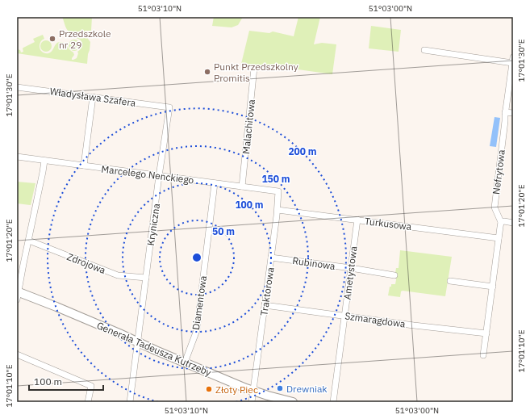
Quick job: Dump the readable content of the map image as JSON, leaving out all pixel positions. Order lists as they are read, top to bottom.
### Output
{
  "streets": {
    "street": [
      "Władysława Szafera",
      "Malachitowa",
      "Nefrytowa",
      "Marcelego Nenckiego",
      "Turkusowa",
      "Kryniczna",
      "Zdrojowa",
      "Rubinowa",
      "Ametystowa",
      "Traktorowa",
      "Diamentowa",
      "Szmaragdowa",
      "Generała Tadeusza Kutrzeby"
    ]
  },
  "crossings": [
    ["Władysława Szafera", "Kryniczna"],
    ["Malachitowa", "Marcelego Nenckiego"],
    ["Marcelego Nenckiego", "Kryniczna"],
    ["Marcelego Nenckiego", "Traktorowa"],
    ["Marcelego Nenckiego", "Diamentowa"],
    ["Turkusowa", "Ametystowa"],
    ["Turkusowa", "Traktorowa"],
    ["Kryniczna", "Zdrojowa"],
    ["Kryniczna", "Generała Tadeusza Kutrzeby"],
    ["Rubinowa", "Ametystowa"],
    ["Rubinowa", "Traktorowa"],
    ["Ametystowa", "Szmaragdowa"],
    ["Traktorowa", "Szmaragdowa"],
    ["Traktorowa", "Generała Tadeusza Kutrzeby"],
    ["Diamentowa", "Generała Tadeusza Kutrzeby"]
  ],
  "places": [
    "Przedszkole nr 29",
    "Punkt Przedszkolny Promitis",
    "Drewniak",
    "Złoty Piec"
  ],
  "scale_bar": "100 m",
  "coordinates": [
    "51°03'10\"N",
    "51°03'00\"N",
    "17°01'30\"E",
    "17°01'20\"E",
    "17°01'10\"E"
  ],
  "rings": [
    "200 m",
    "150 m",
    "100 m",
    "50 m"
  ]
}
